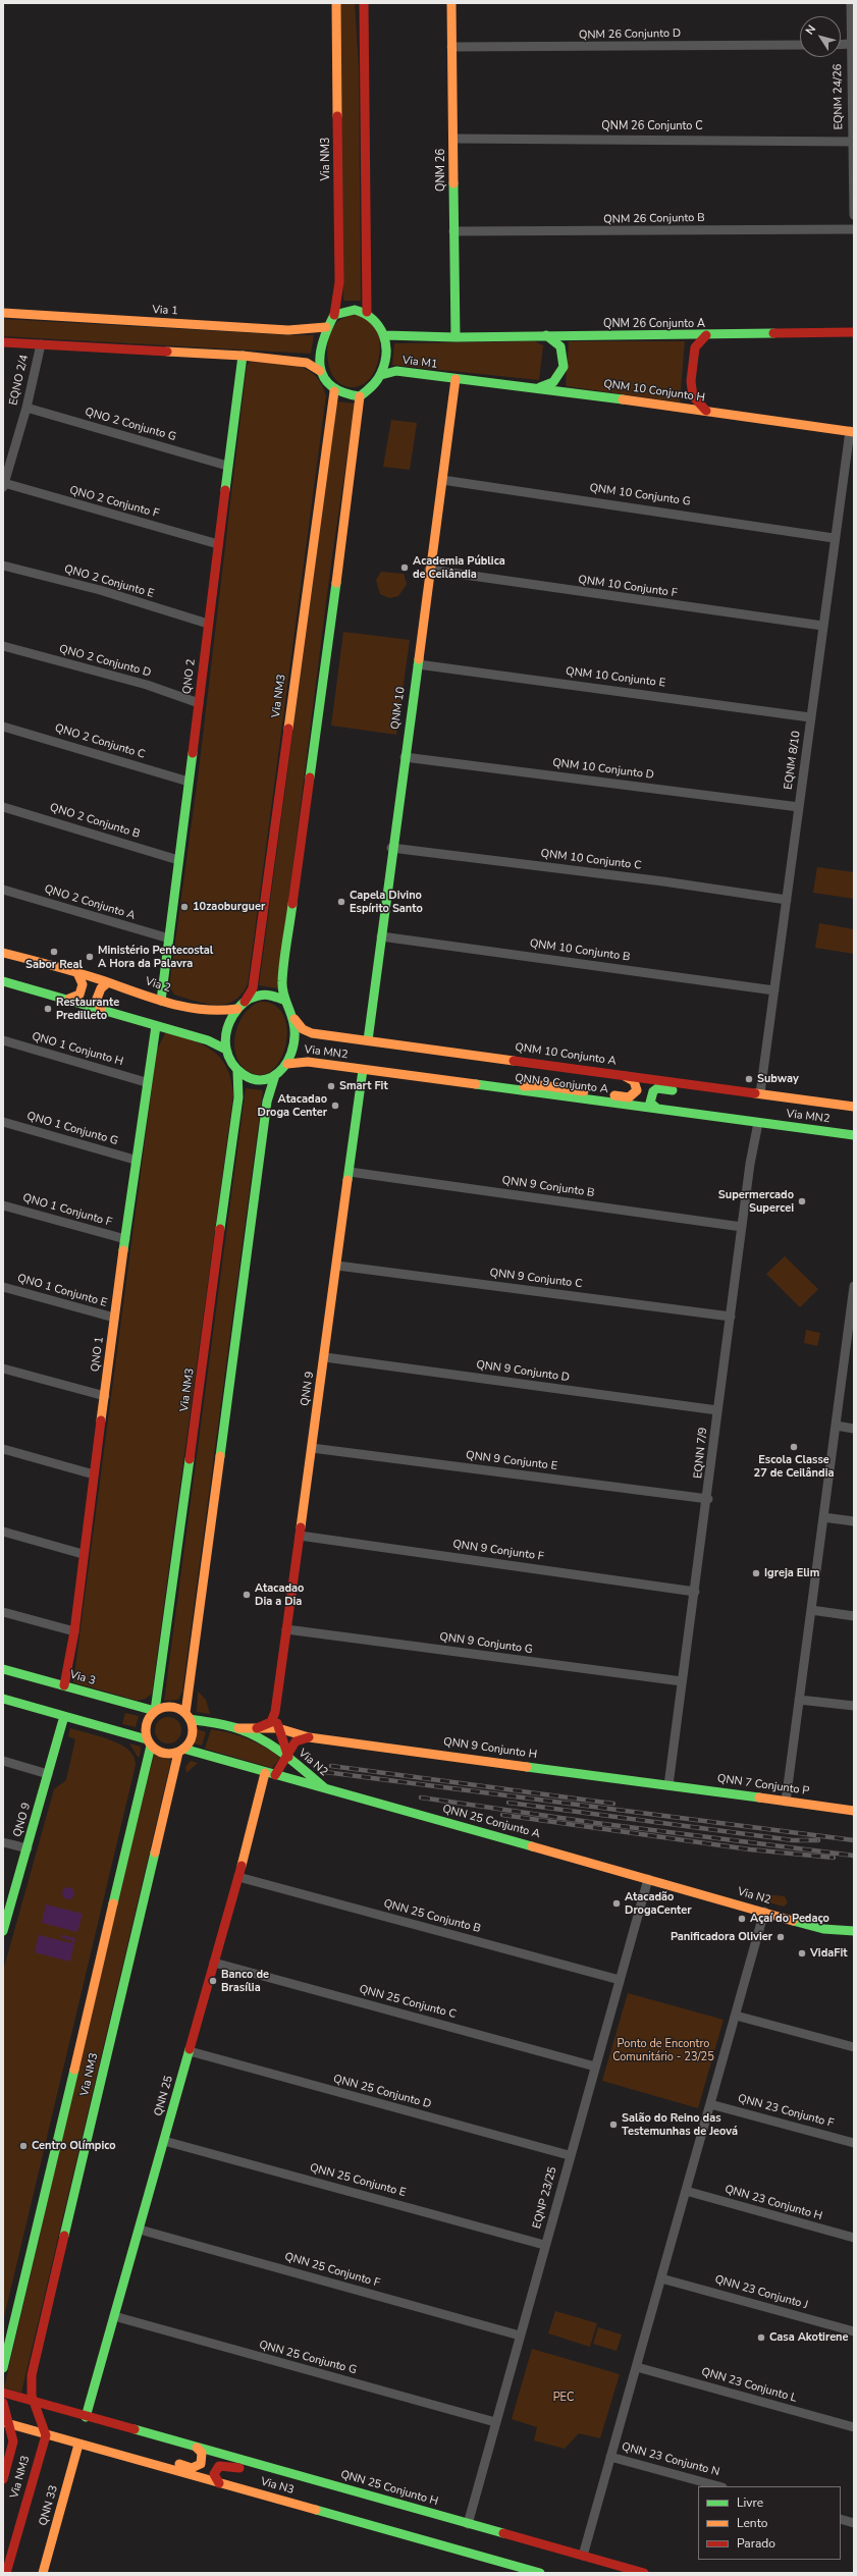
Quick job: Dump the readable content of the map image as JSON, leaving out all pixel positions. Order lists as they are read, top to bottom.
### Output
{
  "streets": {
    "main road": [
      "Via NM3",
      "QNM 26",
      "Via 1",
      "QNM 26 Conjunto A",
      "Via M1",
      "QNM 10 Conjunto H",
      "QNO 2",
      "QNM 10",
      "Via 2",
      "Via MN2",
      "QNM 10 Conjunto A",
      "QNN 9 Conjunto A",
      "QNO 1",
      "QNN 9",
      "Via 3",
      "QNN 9 Conjunto H",
      "Via N2",
      "QNN 7 Conjunto P",
      "QNO 9",
      "QNN 25 Conjunto A",
      "QNN 25",
      "Via N3",
      "QNN 25 Conjunto H",
      "QNN 33"
    ],
    "street": [
      "QNM 26 Conjunto D",
      "EQNM 24/26",
      "QNM 26 Conjunto C",
      "QNM 26 Conjunto B",
      "EQNO 2/4",
      "QNO 2 Conjunto G",
      "QNM 10 Conjunto G",
      "QNO 2 Conjunto F",
      "QNO 2 Conjunto E",
      "QNM 10 Conjunto F",
      "QNO 2 Conjunto D",
      "QNM 10 Conjunto E",
      "QNO 2 Conjunto C",
      "EQNM 8/10",
      "QNM 10 Conjunto D",
      "QNO 2 Conjunto B",
      "QNM 10 Conjunto C",
      "QNO 2 Conjunto A",
      "QNM 10 Conjunto B",
      "QNO 1 Conjunto H",
      "QNO 1 Conjunto G",
      "QNN 9 Conjunto B",
      "QNO 1 Conjunto F",
      "QNN 9 Conjunto C",
      "QNO 1 Conjunto E",
      "QNN 9 Conjunto D",
      "EQNN 7/9",
      "QNN 9 Conjunto E",
      "QNN 9 Conjunto F",
      "QNN 9 Conjunto G",
      "QNN 25 Conjunto B",
      "QNN 25 Conjunto C",
      "QNN 25 Conjunto D",
      "QNN 23 Conjunto F",
      "QNN 25 Conjunto E",
      "EQNP 23/25",
      "QNN 23 Conjunto H",
      "QNN 25 Conjunto F",
      "QNN 23 Conjunto J",
      "QNN 25 Conjunto G",
      "QNN 23 Conjunto L",
      "QNN 23 Conjunto N"
    ]
  },
  "crossings": [
    ["QNM 26 Conjunto D", "QNM 26"],
    ["EQNM 24/26", "QNM 26 Conjunto C"],
    ["QNM 26 Conjunto C", "QNM 26"],
    ["Via NM3", "Via 1"],
    ["Via NM3", "Via M1"],
    ["Via NM3", "Via 2"],
    ["Via NM3", "Via MN2"],
    ["Via NM3", "Via 3"],
    ["Via NM3", "Via N2"],
    ["Via NM3", "Via N3"],
    ["QNM 26", "QNM 26 Conjunto B"],
    ["QNM 26", "QNM 26 Conjunto A"],
    ["Via 1", "Via M1"],
    ["Via M1", "QNM 10 Conjunto H"],
    ["Via M1", "QNM 10"],
    ["EQNO 2/4", "QNO 2 Conjunto G"],
    ["EQNO 2/4", "QNO 2 Conjunto F"],
    ["QNM 10 Conjunto H", "QNM 10"],
    ["QNM 10 Conjunto H", "EQNM 8/10"],
    ["QNO 2 Conjunto G", "QNO 2"],
    ["QNM 10 Conjunto G", "QNM 10"],
    ["QNM 10 Conjunto G", "EQNM 8/10"],
    ["QNO 2 Conjunto F", "QNO 2"],
    ["QNO 2 Conjunto E", "QNO 2"],
    ["QNM 10 Conjunto F", "QNM 10"],
    ["QNM 10 Conjunto F", "EQNM 8/10"],
    ["QNO 2 Conjunto D", "QNO 2"],
    ["QNO 2", "QNO 2 Conjunto C"],
    ["QNO 2", "QNO 2 Conjunto B"],
    ["QNO 2", "QNO 2 Conjunto A"],
    ["QNO 2", "Via 2"],
    ["QNM 10 Conjunto E", "QNM 10"],
    ["QNM 10 Conjunto E", "EQNM 8/10"],
    ["QNM 10", "QNM 10 Conjunto D"],
    ["QNM 10", "QNM 10 Conjunto C"],
    ["QNM 10", "QNM 10 Conjunto B"],
    ["QNM 10", "Via MN2"],
    ["QNM 10", "QNM 10 Conjunto A"],
    ["EQNM 8/10", "QNM 10 Conjunto D"],
    ["EQNM 8/10", "QNM 10 Conjunto C"],
    ["EQNM 8/10", "QNM 10 Conjunto B"],
    ["EQNM 8/10", "Via MN2"],
    ["EQNM 8/10", "QNM 10 Conjunto A"],
    ["Via 2", "Via MN2"],
    ["QNO 1 Conjunto H", "QNO 1"],
    ["Via MN2", "QNM 10 Conjunto A"],
    ["Via MN2", "QNN 9 Conjunto A"],
    ["Via MN2", "QNN 9"],
    ["Via MN2", "EQNN 7/9"],
    ["QNN 9 Conjunto A", "QNN 9"],
    ["QNN 9 Conjunto A", "EQNN 7/9"],
    ["QNO 1 Conjunto G", "QNO 1"],
    ["QNN 9 Conjunto B", "QNN 9"],
    ["QNN 9 Conjunto B", "EQNN 7/9"],
    ["QNO 1 Conjunto F", "QNO 1"],
    ["QNN 9 Conjunto C", "QNN 9"],
    ["QNN 9 Conjunto C", "EQNN 7/9"],
    ["QNO 1 Conjunto E", "QNO 1"],
    ["QNO 1", "Via 3"],
    ["QNN 9 Conjunto D", "QNN 9"],
    ["QNN 9 Conjunto D", "EQNN 7/9"],
    ["QNN 9", "QNN 9 Conjunto E"],
    ["QNN 9", "QNN 9 Conjunto F"],
    ["QNN 9", "QNN 9 Conjunto G"],
    ["QNN 9", "QNN 9 Conjunto H"],
    ["QNN 9", "Via N2"],
    ["EQNN 7/9", "QNN 9 Conjunto E"],
    ["EQNN 7/9", "QNN 9 Conjunto F"],
    ["EQNN 7/9", "QNN 9 Conjunto G"],
    ["EQNN 7/9", "QNN 9 Conjunto H"],
    ["EQNN 7/9", "QNN 7 Conjunto P"],
    ["Via 3", "Via N2"],
    ["QNN 9 Conjunto H", "Via N2"],
    ["QNN 9 Conjunto H", "QNN 7 Conjunto P"],
    ["Via N2", "QNN 25 Conjunto A"],
    ["Via N2", "QNN 25"],
    ["Via N2", "EQNP 23/25"],
    ["QNN 25 Conjunto A", "EQNP 23/25"],
    ["QNN 25 Conjunto B", "QNN 25"],
    ["QNN 25 Conjunto B", "EQNP 23/25"],
    ["QNN 25 Conjunto C", "QNN 25"],
    ["QNN 25 Conjunto C", "EQNP 23/25"],
    ["QNN 25 Conjunto D", "QNN 25"],
    ["QNN 25 Conjunto D", "EQNP 23/25"],
    ["QNN 25", "QNN 25 Conjunto E"],
    ["QNN 25", "QNN 25 Conjunto F"],
    ["QNN 25", "QNN 25 Conjunto G"],
    ["QNN 25", "Via N3"],
    ["QNN 25 Conjunto E", "EQNP 23/25"],
    ["EQNP 23/25", "QNN 25 Conjunto F"],
    ["EQNP 23/25", "QNN 25 Conjunto G"],
    ["EQNP 23/25", "QNN 25 Conjunto H"],
    ["Via N3", "QNN 25 Conjunto H"],
    ["Via N3", "QNN 33"]
  ],
  "parks": ["Ponto de Encontro Comunitário - 23/25", "PEC"],
  "places": [
    "Academia Pública de Ceilândia",
    "Capela Divino Espírito Santo",
    "10zaoburguer",
    "Sabor Real",
    "Ministério Pentecostal A Hora da Palavra",
    "Restaurante Predilleto",
    "Subway",
    "Smart Fit",
    "Atacadao Droga Center",
    "Supermercado Supercei",
    "Escola Classe 27 de Ceilândia",
    "Igreja Elim",
    "Atacadao Dia a Dia",
    "Atacadão DrogaCenter",
    "Açaí do Pedaço",
    "Panificadora Olivier",
    "VidaFit",
    "Banco de Brasília",
    "Salão do Reino das Testemunhas de Jeová",
    "Centro Olímpico",
    "Casa Akotirene"
  ],
  "legend": ["Livre", "Lento", "Parado"],
  "north": "top left"
}
